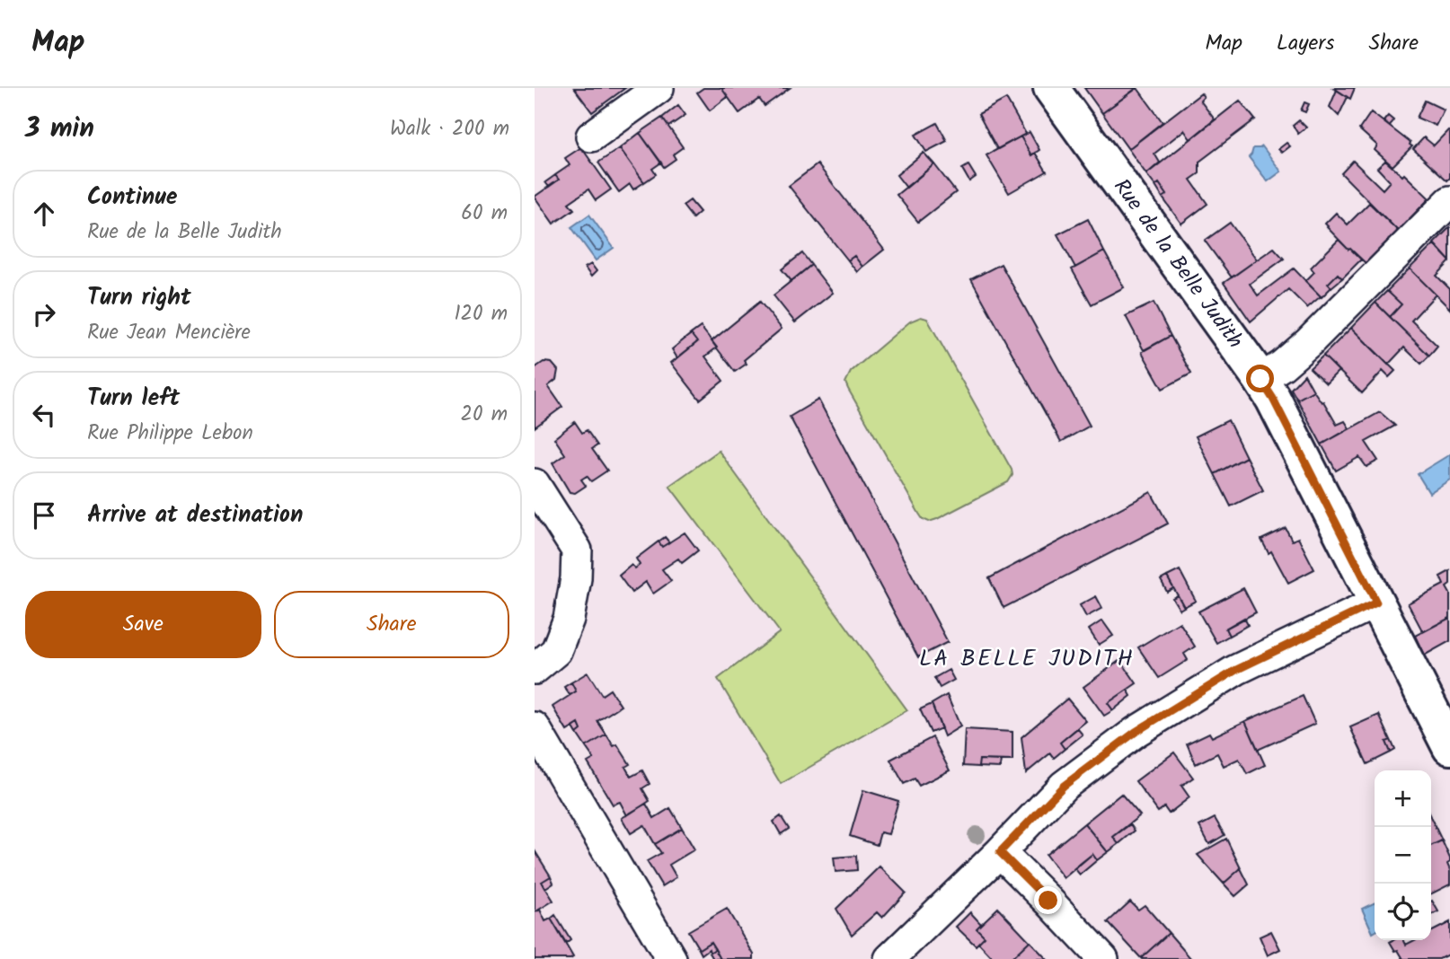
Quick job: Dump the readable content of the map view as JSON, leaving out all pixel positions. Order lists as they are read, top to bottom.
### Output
{
  "streets": {
    "street": ["Rue de la Belle Judith"]
  },
  "districts": ["LA BELLE JUDITH"],
  "page": {
    "header": "Map",
    "nav": ["Map", "Layers", "Share"],
    "heading": ["3 min", "Walk · 200 m"],
    "list": [
      ["Continue", "Rue de la Belle Judith", "60 m"],
      ["Turn right", "Rue Jean Mencière", "120 m"],
      ["Turn left", "Rue Philippe Lebon", "20 m"],
      "Arrive at destination"
    ],
    "buttons": ["Save", "Share"],
    "map_buttons": ["+", "−"]
  }
}
